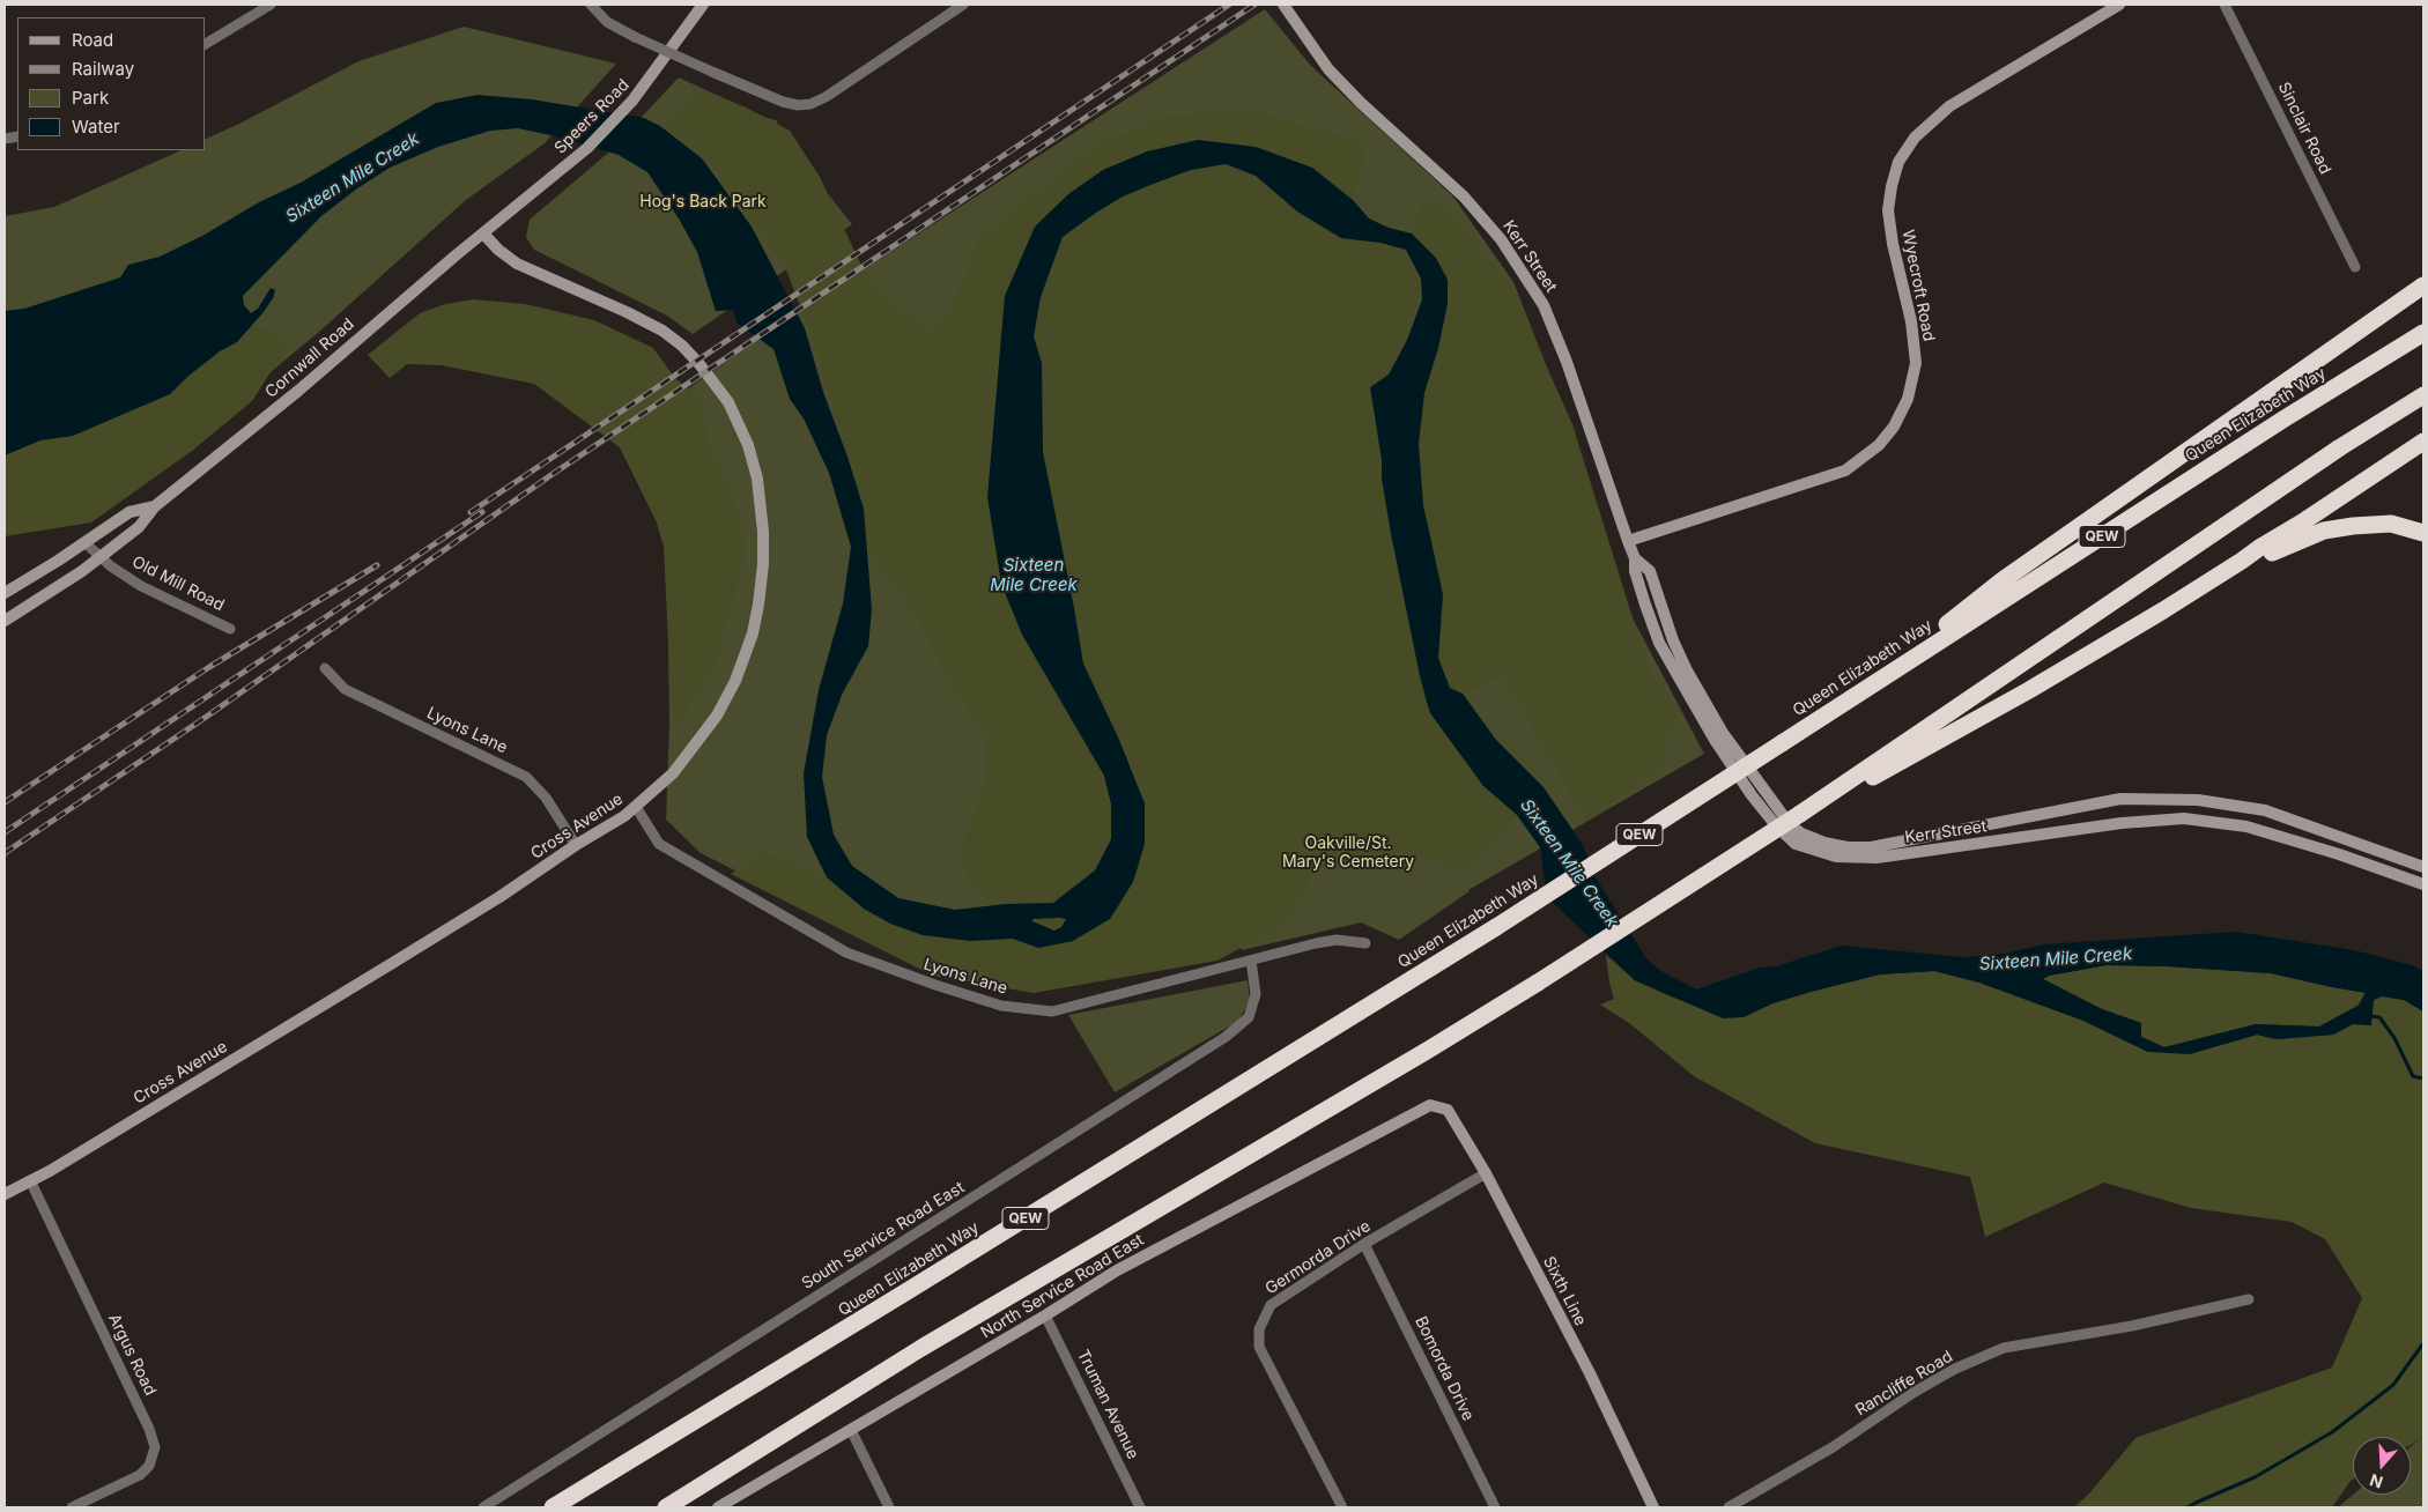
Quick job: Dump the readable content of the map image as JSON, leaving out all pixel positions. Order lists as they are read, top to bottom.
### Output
{
  "streets": {
    "highway": ["Queen Elizabeth Way", "QEW"],
    "main road": [
      "Speers Road",
      "Kerr Street",
      "Wyecroft Road",
      "Cornwall Road",
      "Cross Avenue",
      "North Service Road East",
      "Sixth Line"
    ],
    "street": [
      "Sinclair Road",
      "Old Mill Road",
      "Lyons Lane",
      "South Service Road East",
      "Germorda Drive",
      "Argus Road",
      "Bomorda Drive",
      "Rancliffe Road",
      "Truman Avenue"
    ]
  },
  "crossings": [
    ["Speers Road", "Cornwall Road"],
    ["Speers Road", "Cross Avenue"],
    ["Kerr Street", "Wyecroft Road"],
    ["Cornwall Road", "Old Mill Road"],
    ["Cornwall Road", "Cross Avenue"],
    ["Lyons Lane", "Cross Avenue"],
    ["Lyons Lane", "South Service Road East"],
    ["Cross Avenue", "Argus Road"],
    ["Germorda Drive", "Sixth Line"],
    ["Germorda Drive", "Bomorda Drive"],
    ["North Service Road East", "Sixth Line"],
    ["North Service Road East", "Truman Avenue"]
  ],
  "water": ["Sixteen Mile Creek"],
  "parks": ["Hog's Back Park", "Oakville/St. Mary's Cemetery"],
  "legend": [
    "Road",
    "Railway",
    "Park",
    "Water"
  ],
  "north": "bottom"
}
